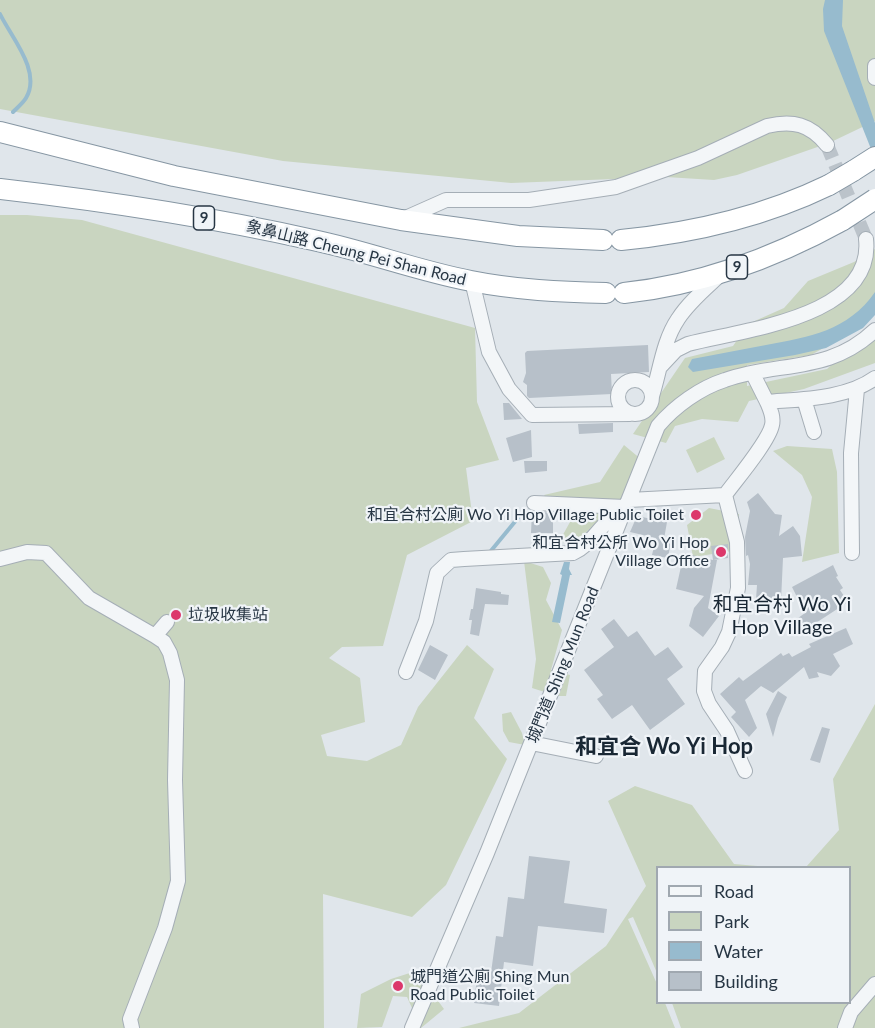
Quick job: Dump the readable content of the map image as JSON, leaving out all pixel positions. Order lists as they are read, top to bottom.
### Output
{
  "streets": {
    "highway": ["9", "象鼻山路 Cheung Pei Shan Road"],
    "street": ["城門道 Shing Mun Road"]
  },
  "districts": ["和宜合村 Wo Yi Hop Village", "和宜合 Wo Yi Hop"],
  "places": [
    "和宜合村公廁 Wo Yi Hop Village Public Toilet",
    "和宜合村公所 Wo Yi Hop Village Office",
    "垃圾收集站",
    "城門道公廁 Shing Mun Road Public Toilet"
  ],
  "legend": [
    "Road",
    "Park",
    "Water",
    "Building"
  ]
}
